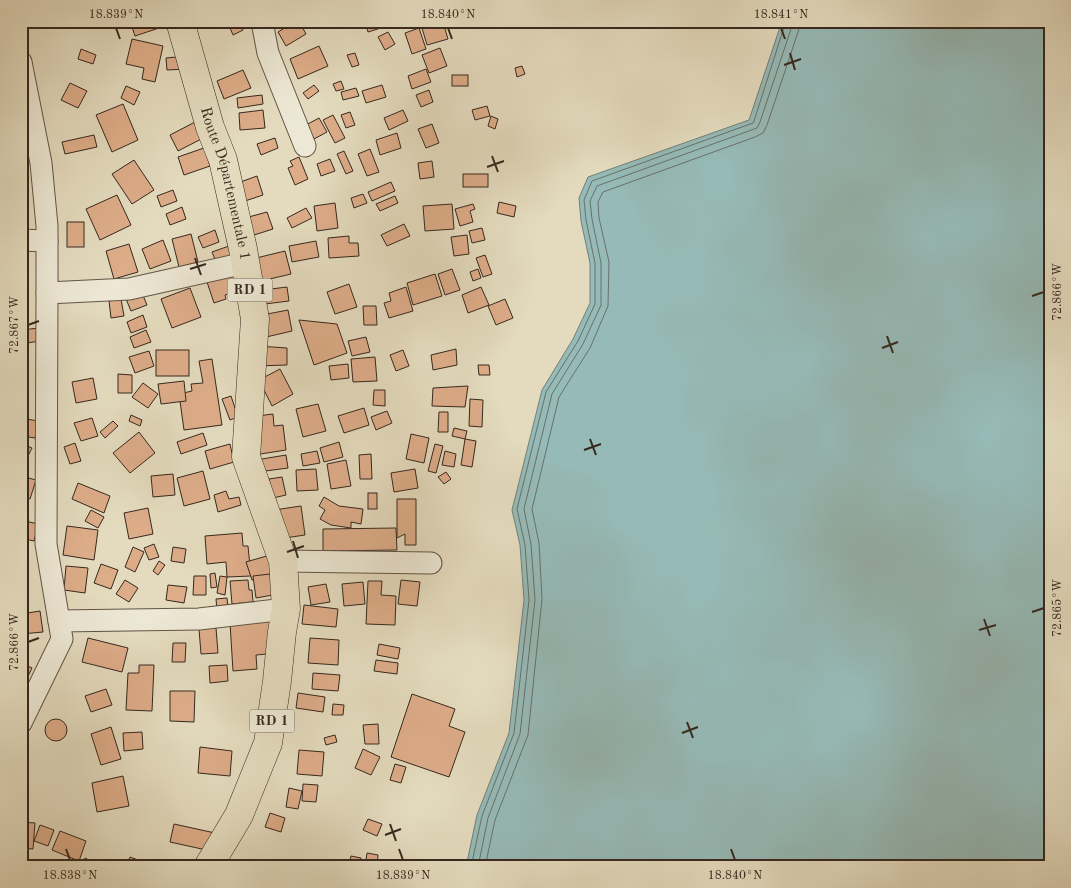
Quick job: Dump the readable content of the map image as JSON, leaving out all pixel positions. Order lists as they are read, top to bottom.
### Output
{
  "streets": {
    "main road": ["Route Départementale 1", "RD 1"]
  },
  "coordinates": [
    "18.839°N",
    "18.840°N",
    "18.841°N",
    "72.866°W",
    "72.867°W",
    "72.865°W",
    "18.838°N"
  ]
}
